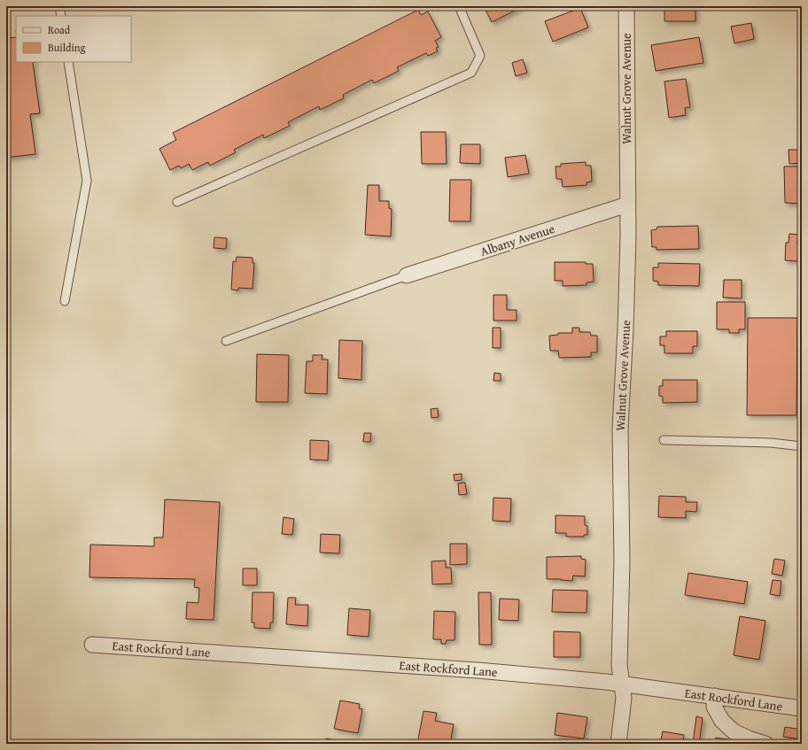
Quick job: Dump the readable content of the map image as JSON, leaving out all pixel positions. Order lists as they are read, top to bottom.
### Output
{
  "streets": {
    "street": ["Walnut Grove Avenue", "Albany Avenue", "East Rockford Lane"]
  },
  "crossings": [
    ["Walnut Grove Avenue", "Albany Avenue"],
    ["Walnut Grove Avenue", "East Rockford Lane"]
  ],
  "legend": ["Road", "Building"]
}
